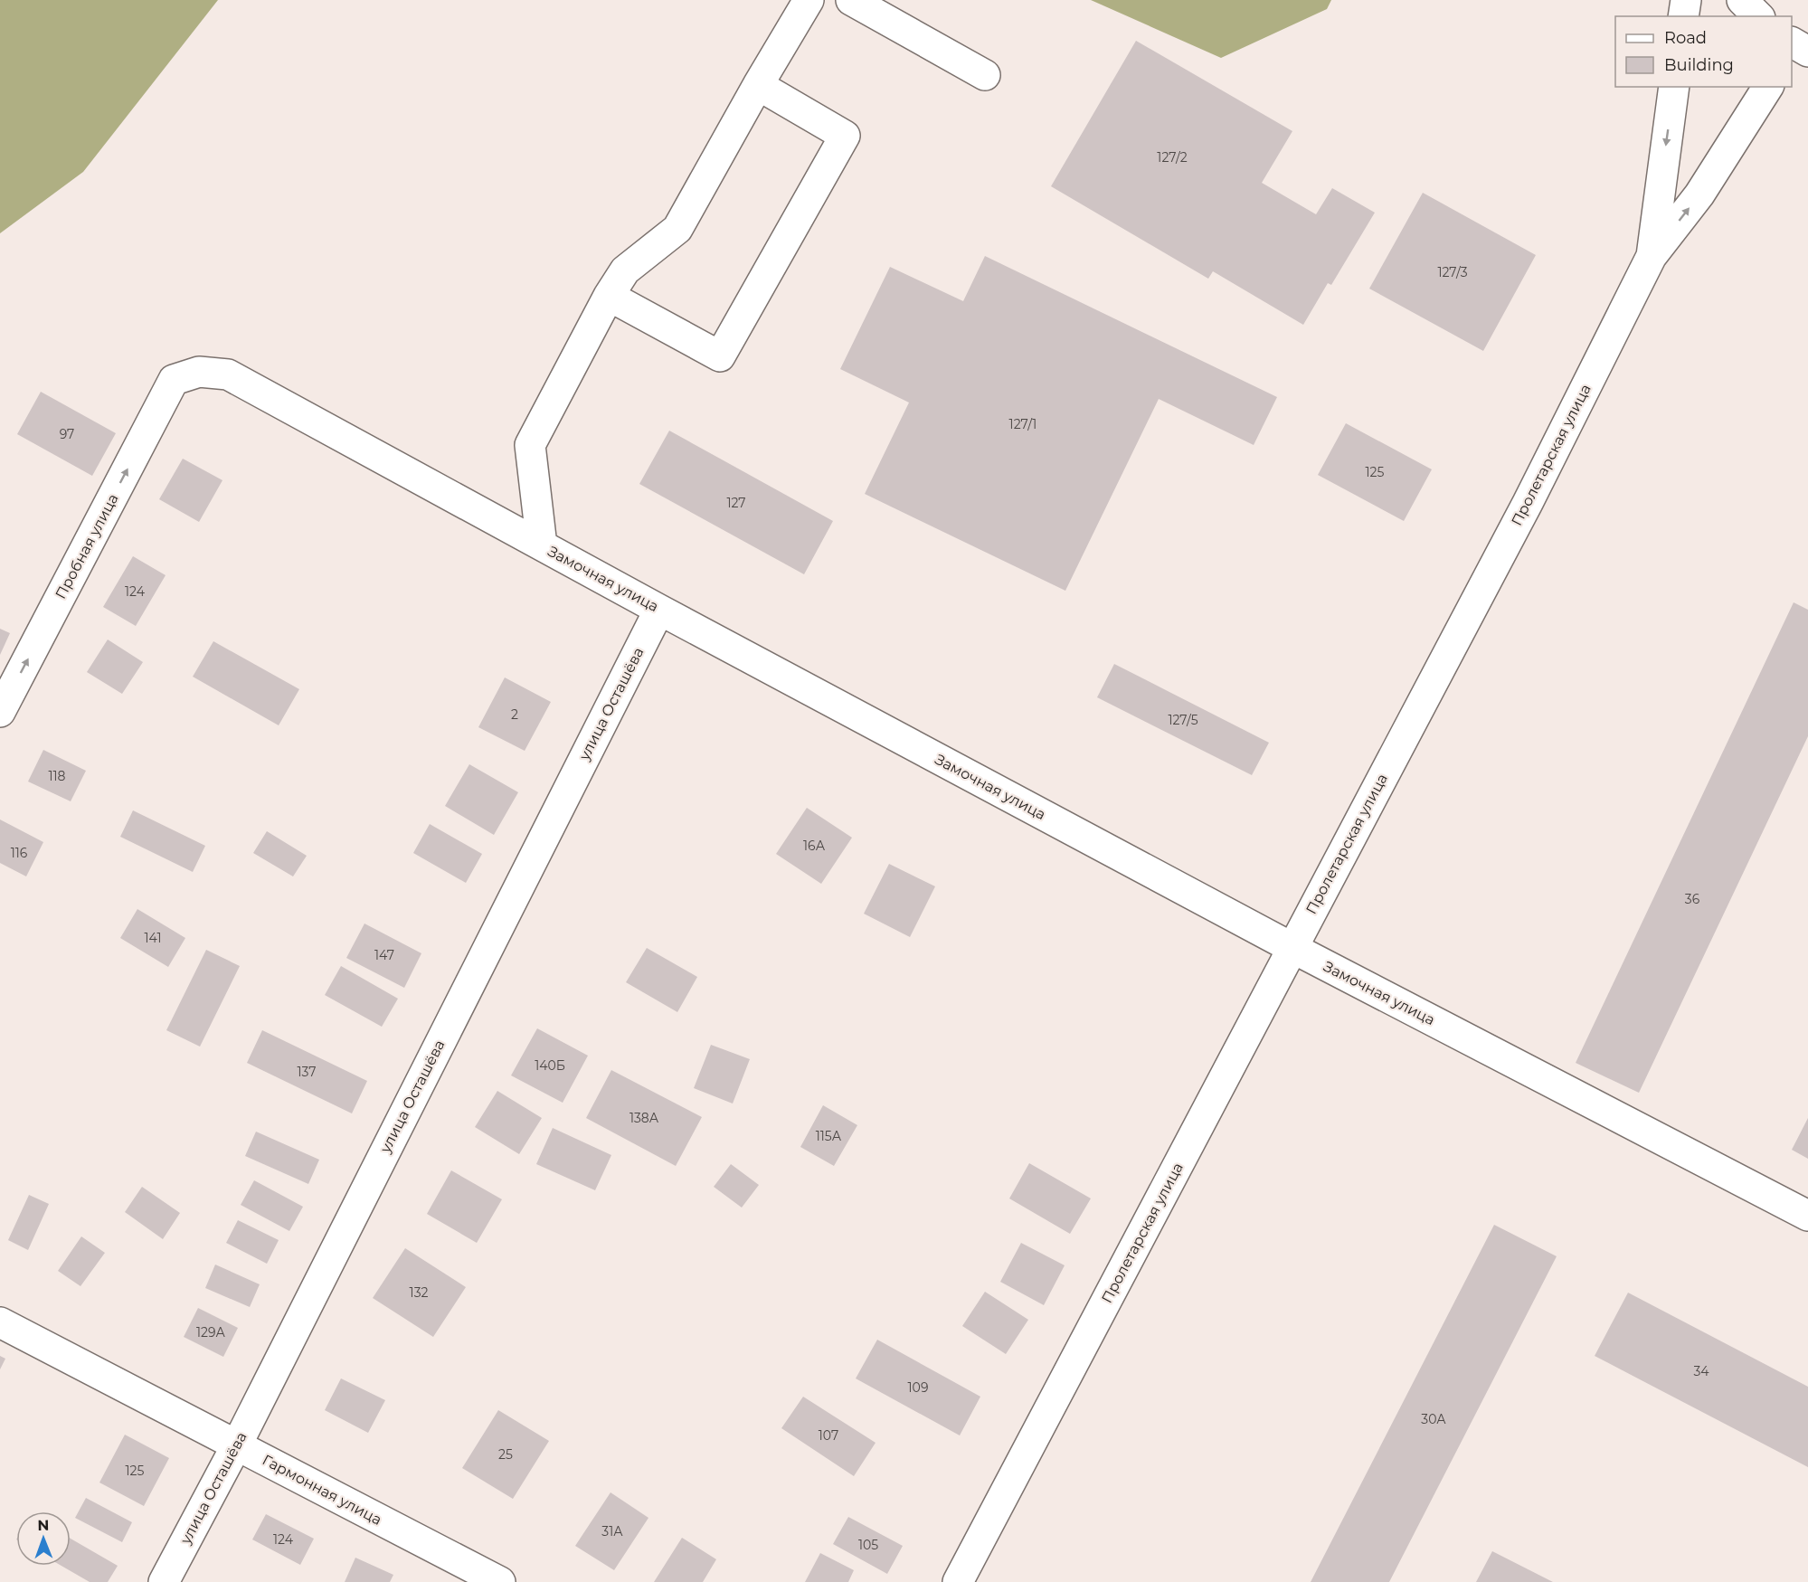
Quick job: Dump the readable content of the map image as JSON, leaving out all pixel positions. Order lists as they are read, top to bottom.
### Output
{
  "streets": {
    "street": [
      "Пролетарская улица",
      "Пробная улица",
      "Замочная улица",
      "улица Осташёва",
      "Гармонная улица"
    ]
  },
  "crossings": [
    ["Пролетарская улица", "Замочная улица"],
    ["Пробная улица", "Замочная улица"],
    ["Замочная улица", "улица Осташёва"],
    ["улица Осташёва", "Гармонная улица"]
  ],
  "one_way": ["Пробная улица"],
  "house_numbers": [
    "127/2",
    "127/3",
    "127/1",
    "97",
    "125",
    "127",
    "124",
    "2",
    "127/5",
    "118",
    "16А",
    "116",
    "36",
    "141",
    "147",
    "140Б",
    "137",
    "138А",
    "115А",
    "132",
    "129А",
    "34",
    "109",
    "30А",
    "107",
    "25",
    "125",
    "31А",
    "124",
    "105"
  ],
  "legend": ["Road", "Building"],
  "north": "top"
}
